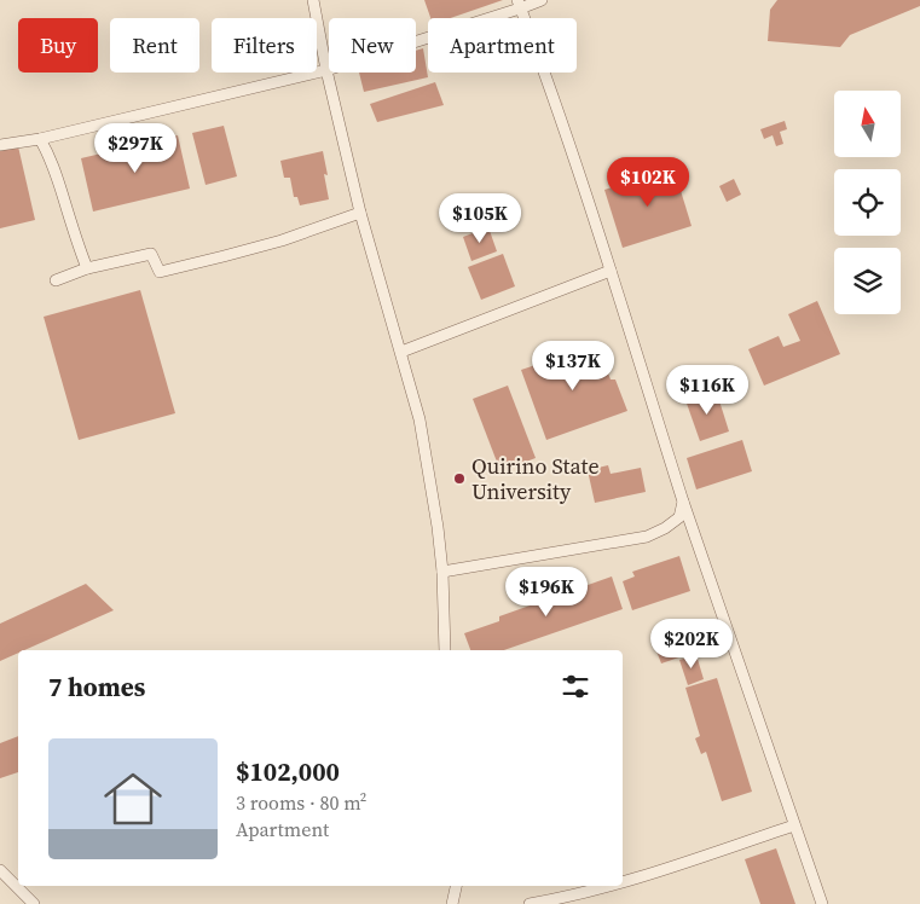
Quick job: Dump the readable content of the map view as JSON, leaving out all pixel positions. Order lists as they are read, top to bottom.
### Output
{
  "places": ["Quirino State University"],
  "north": "top",
  "page": {
    "chip": [
      "Buy",
      "Rent",
      "Filters",
      "New",
      "Apartment"
    ],
    "price": [
      "$297K",
      "$102K",
      "$105K",
      "$137K",
      "$116K",
      "$196K",
      "$202K"
    ],
    "heading": "7 homes",
    "list": [
      {
        "name": "$102,000",
        "note": "3 rooms · 80 m² · Apartment"
      }
    ]
  }
}
